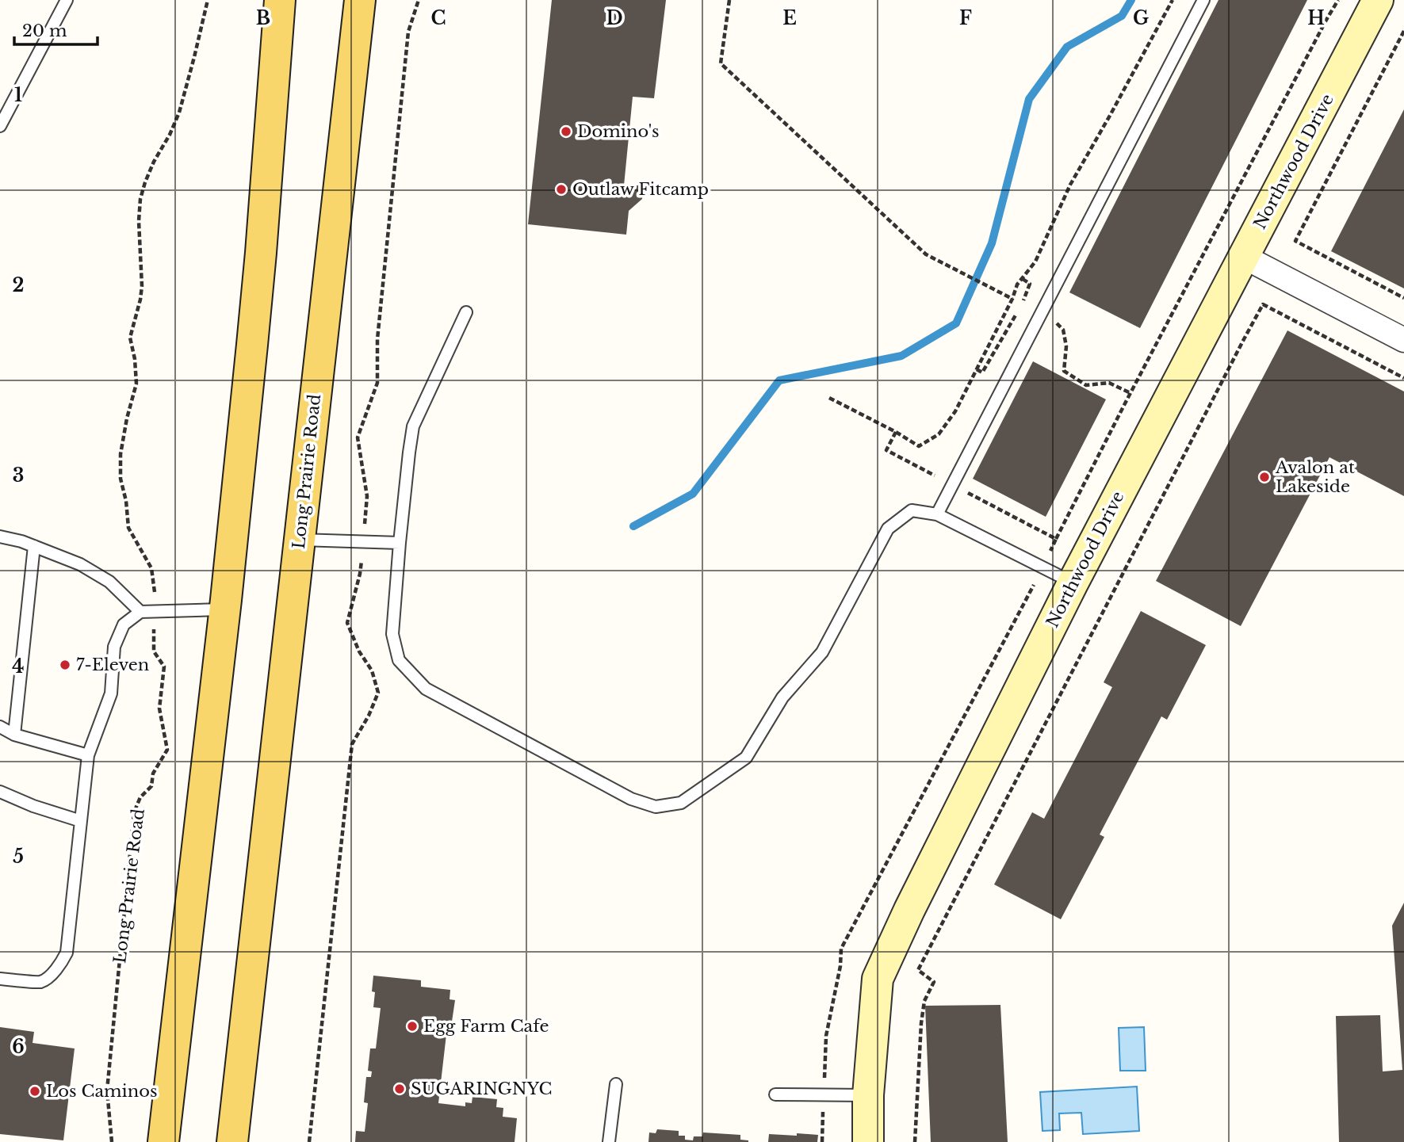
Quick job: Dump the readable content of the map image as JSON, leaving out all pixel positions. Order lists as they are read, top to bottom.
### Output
{
  "streets": {
    "main road": ["Long Prairie Road"],
    "street": ["Northwood Drive"]
  },
  "places": [
    "Domino's",
    "Outlaw Fitcamp",
    "Avalon at Lakeside",
    "7-Eleven",
    "Egg Farm Cafe",
    "SUGARINGNYC",
    "Los Caminos"
  ],
  "scale_bar": "20 m",
  "grid": {
    "columns": [
      "B",
      "C",
      "D",
      "E",
      "F",
      "G",
      "H"
    ],
    "rows": [
      "1",
      "2",
      "3",
      "4",
      "5",
      "6"
    ]
  }
}
